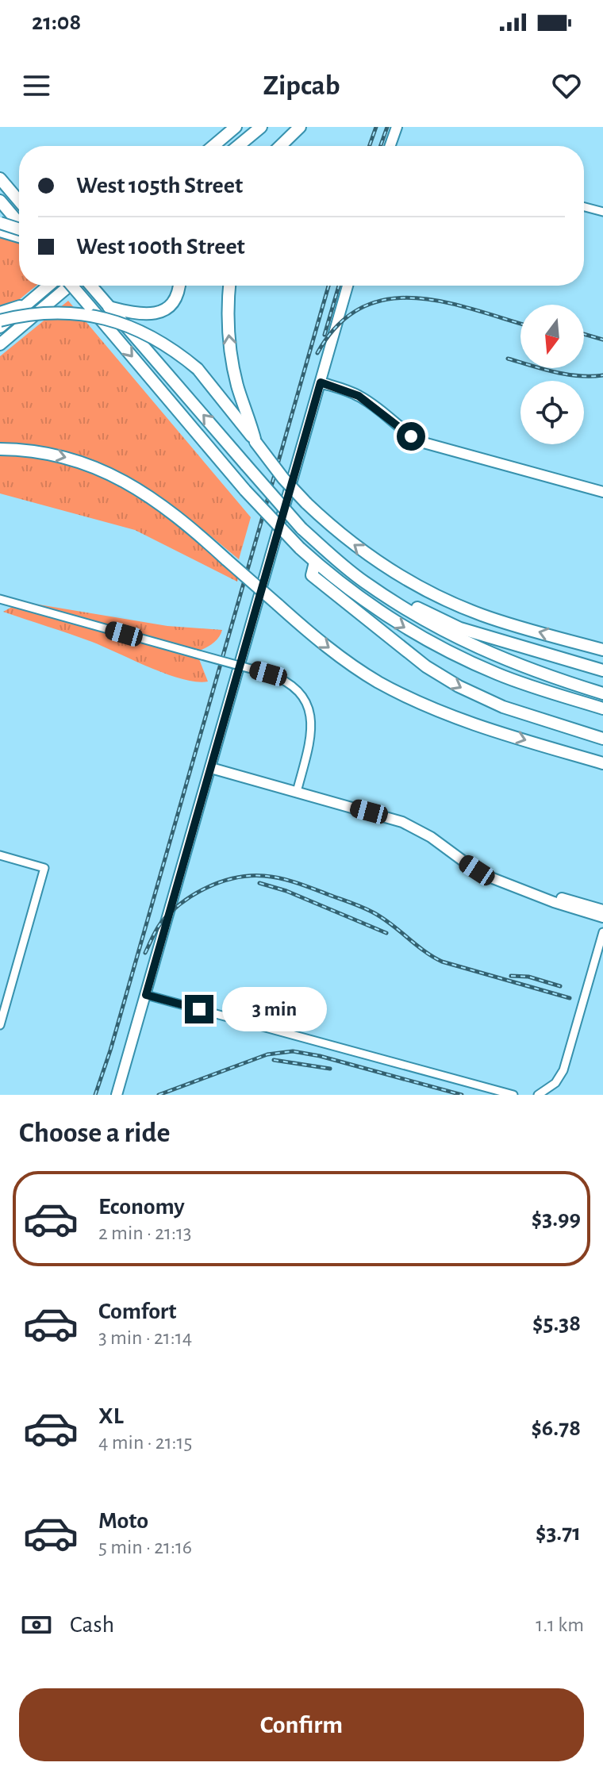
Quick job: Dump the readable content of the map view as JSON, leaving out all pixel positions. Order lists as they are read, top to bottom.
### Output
{
  "north": "bottom",
  "page": {
    "status": "21:08",
    "header": "Zipcab",
    "banner": ["West 105th Street", "West 100th Street"],
    "bubble": "3 min",
    "heading": "Choose a ride",
    "list": [
      {
        "name": "Economy",
        "note": "2 min · 21:13",
        "value": "$3.99"
      },
      {
        "name": "Comfort",
        "note": "3 min · 21:14",
        "value": "$5.38"
      },
      {
        "name": "XL",
        "note": "4 min · 21:15",
        "value": "$6.78"
      },
      {
        "name": "Moto",
        "note": "5 min · 21:16",
        "value": "$3.71"
      }
    ],
    "pay": ["Cash", "1.1 km"],
    "buttons": "Confirm"
  }
}
